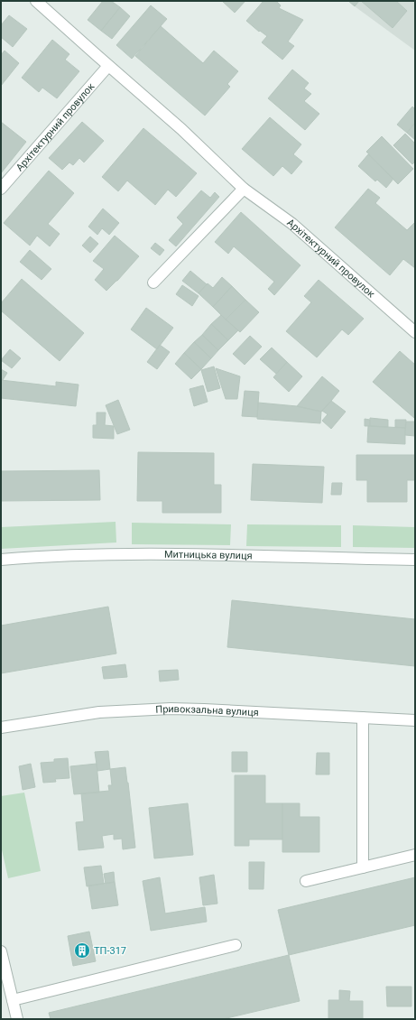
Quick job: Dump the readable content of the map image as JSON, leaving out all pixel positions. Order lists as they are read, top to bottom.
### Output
{
  "streets": {
    "street": ["Архітектурний провулок", "Митницька вулиця", "Привокзальна вулиця"]
  },
  "places": {
    "building": ["ТП-317"]
  }
}
